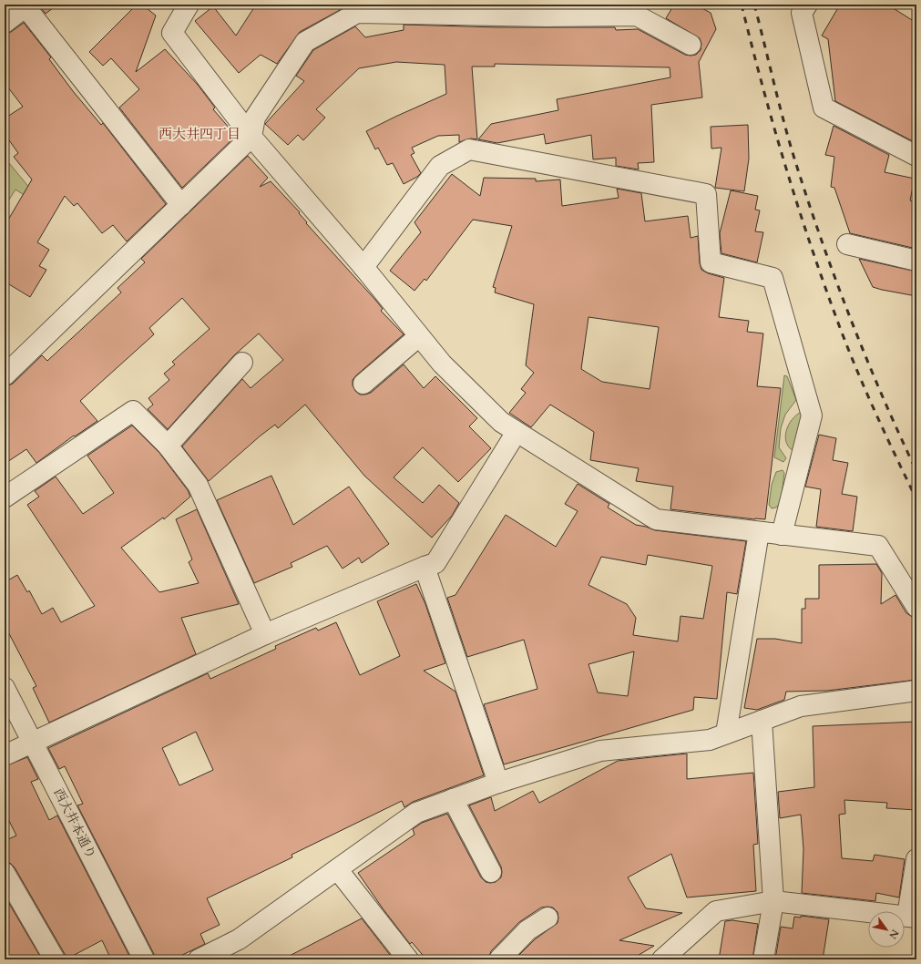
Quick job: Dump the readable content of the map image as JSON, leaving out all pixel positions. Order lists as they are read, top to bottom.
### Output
{
  "streets": {
    "street": ["西大井本通り"]
  },
  "districts": ["西大井四丁目"],
  "north": "bottom right"
}
